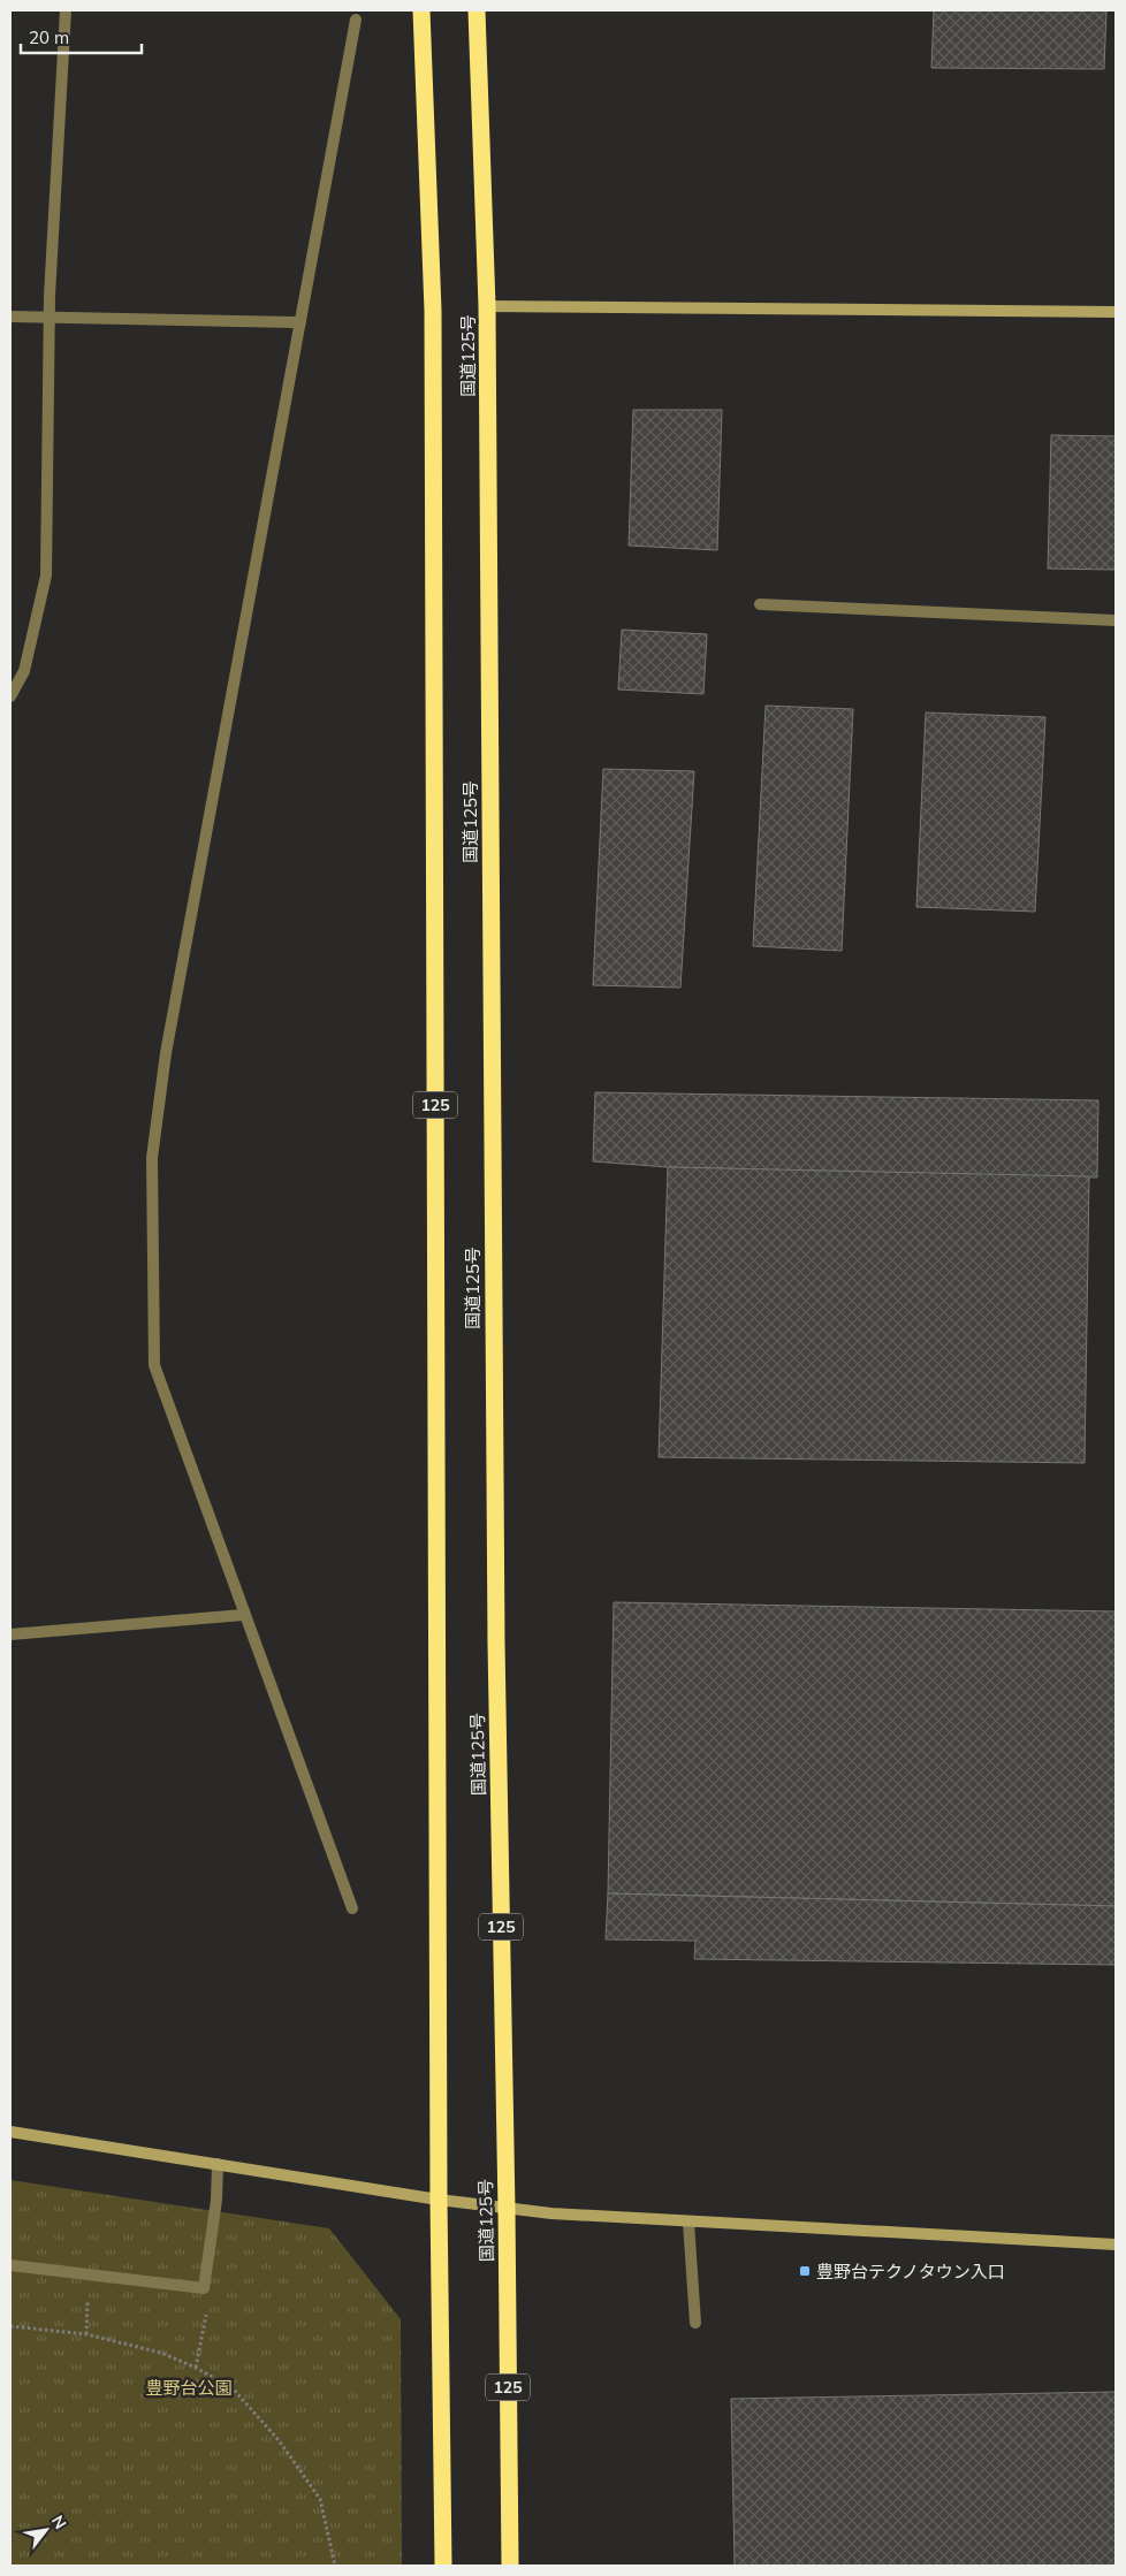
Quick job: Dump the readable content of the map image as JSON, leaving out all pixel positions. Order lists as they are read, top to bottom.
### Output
{
  "streets": {
    "highway": ["国道125号", "125"]
  },
  "parks": ["豊野台公園"],
  "places": {
    "transit": ["豊野台テクノタウン入口"]
  },
  "scale_bar": "20 m",
  "north": "top right"
}
